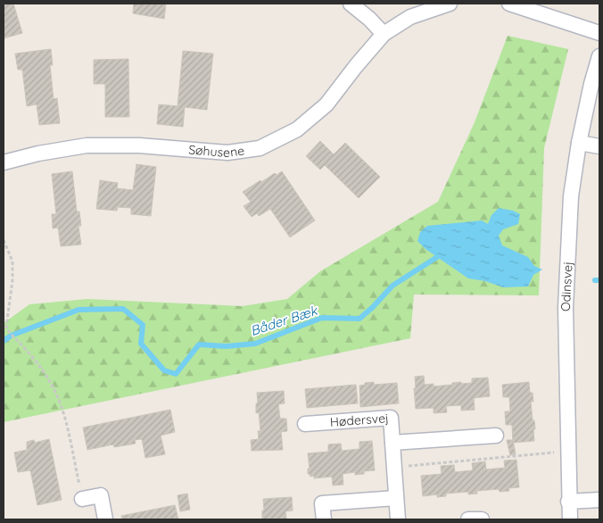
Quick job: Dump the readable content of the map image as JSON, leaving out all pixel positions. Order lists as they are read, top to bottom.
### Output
{
  "streets": {
    "street": ["Søhusene", "Odinsvej", "Hødersvej"]
  },
  "water": ["Båder Bæk"]
}
